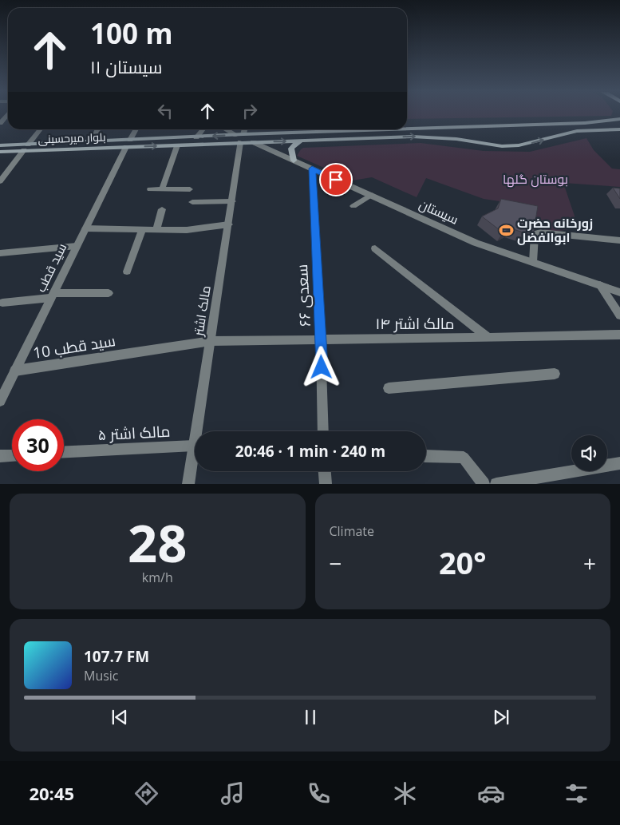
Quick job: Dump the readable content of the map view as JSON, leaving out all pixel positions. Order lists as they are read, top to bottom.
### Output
{
  "streets": {
    "main road": ["بلوار میرحسینی"],
    "street": [
      "سیستان",
      "سید قطب",
      "سعدی ۶۶",
      "مالک اشتر",
      "مالک اشتر ۱۴",
      "سید قطب 10",
      "مالک اشتر ۵"
    ]
  },
  "crossings": [
    ["بلوار میرحسینی", "سیستان"],
    ["بلوار میرحسینی", "سید قطب"],
    ["بلوار میرحسینی", "مالک اشتر"],
    ["سیستان", "سعدی ۶۶"],
    ["سید قطب", "سید قطب 10"],
    ["سعدی ۶۶", "مالک اشتر ۱۴"],
    ["مالک اشتر", "مالک اشتر ۱۴"],
    ["مالک اشتر", "سید قطب 10"],
    ["مالک اشتر", "مالک اشتر ۵"],
    ["مالک اشتر ۱۴", "سید قطب 10"]
  ],
  "parks": ["بوستان گلها"],
  "places": {
    "sports": ["زورخانه حضرت ابوالفضل"]
  },
  "page": {
    "turn": ["100 m", "سیستان ۱۱"],
    "limit": "30",
    "trip": "20:46 · 1 min · 240 m",
    "tile": [
      ["28", "km/h"],
      "Climate"
    ],
    "heat": ["−", "20°", "+"],
    "song": ["107.7 FM", "Music"],
    "tabs": "20:45"
  }
}
